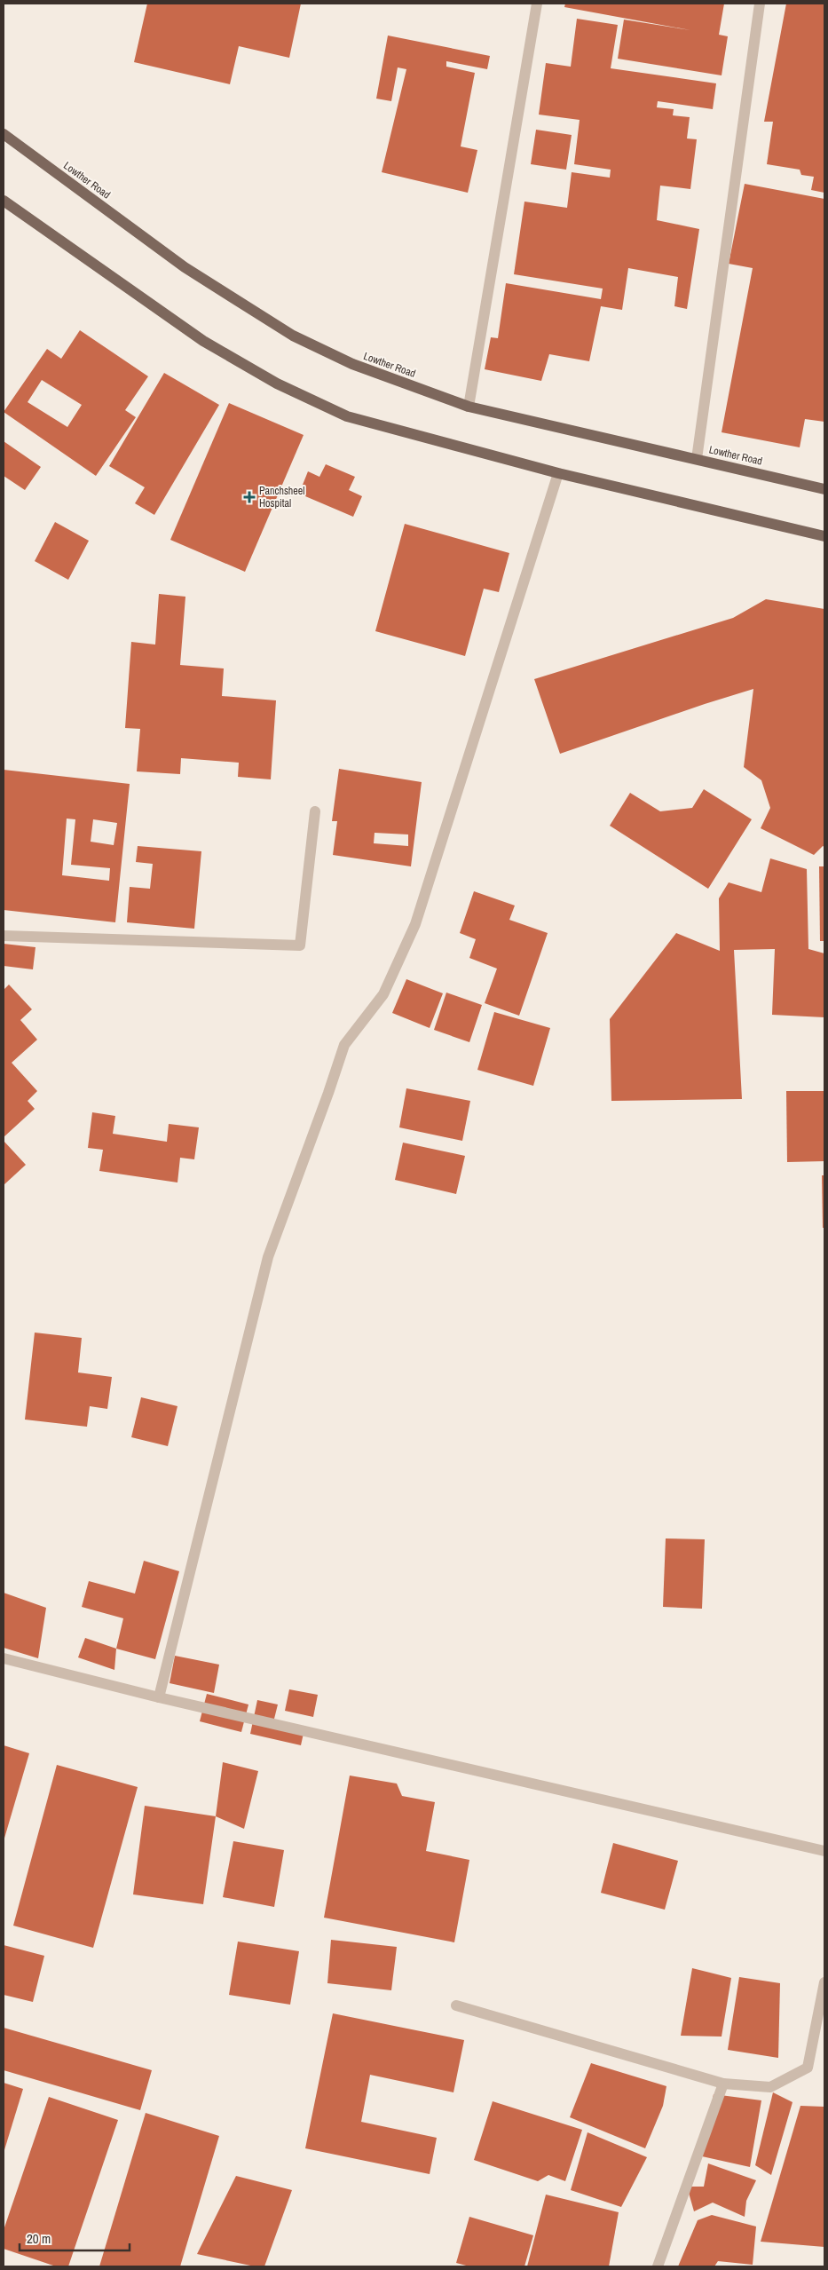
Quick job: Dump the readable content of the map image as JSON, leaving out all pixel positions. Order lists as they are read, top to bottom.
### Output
{
  "streets": {
    "main road": ["Lowther Road"]
  },
  "places": {
    "health": ["Panchsheel Hospital"]
  },
  "scale_bar": "20 m"
}
